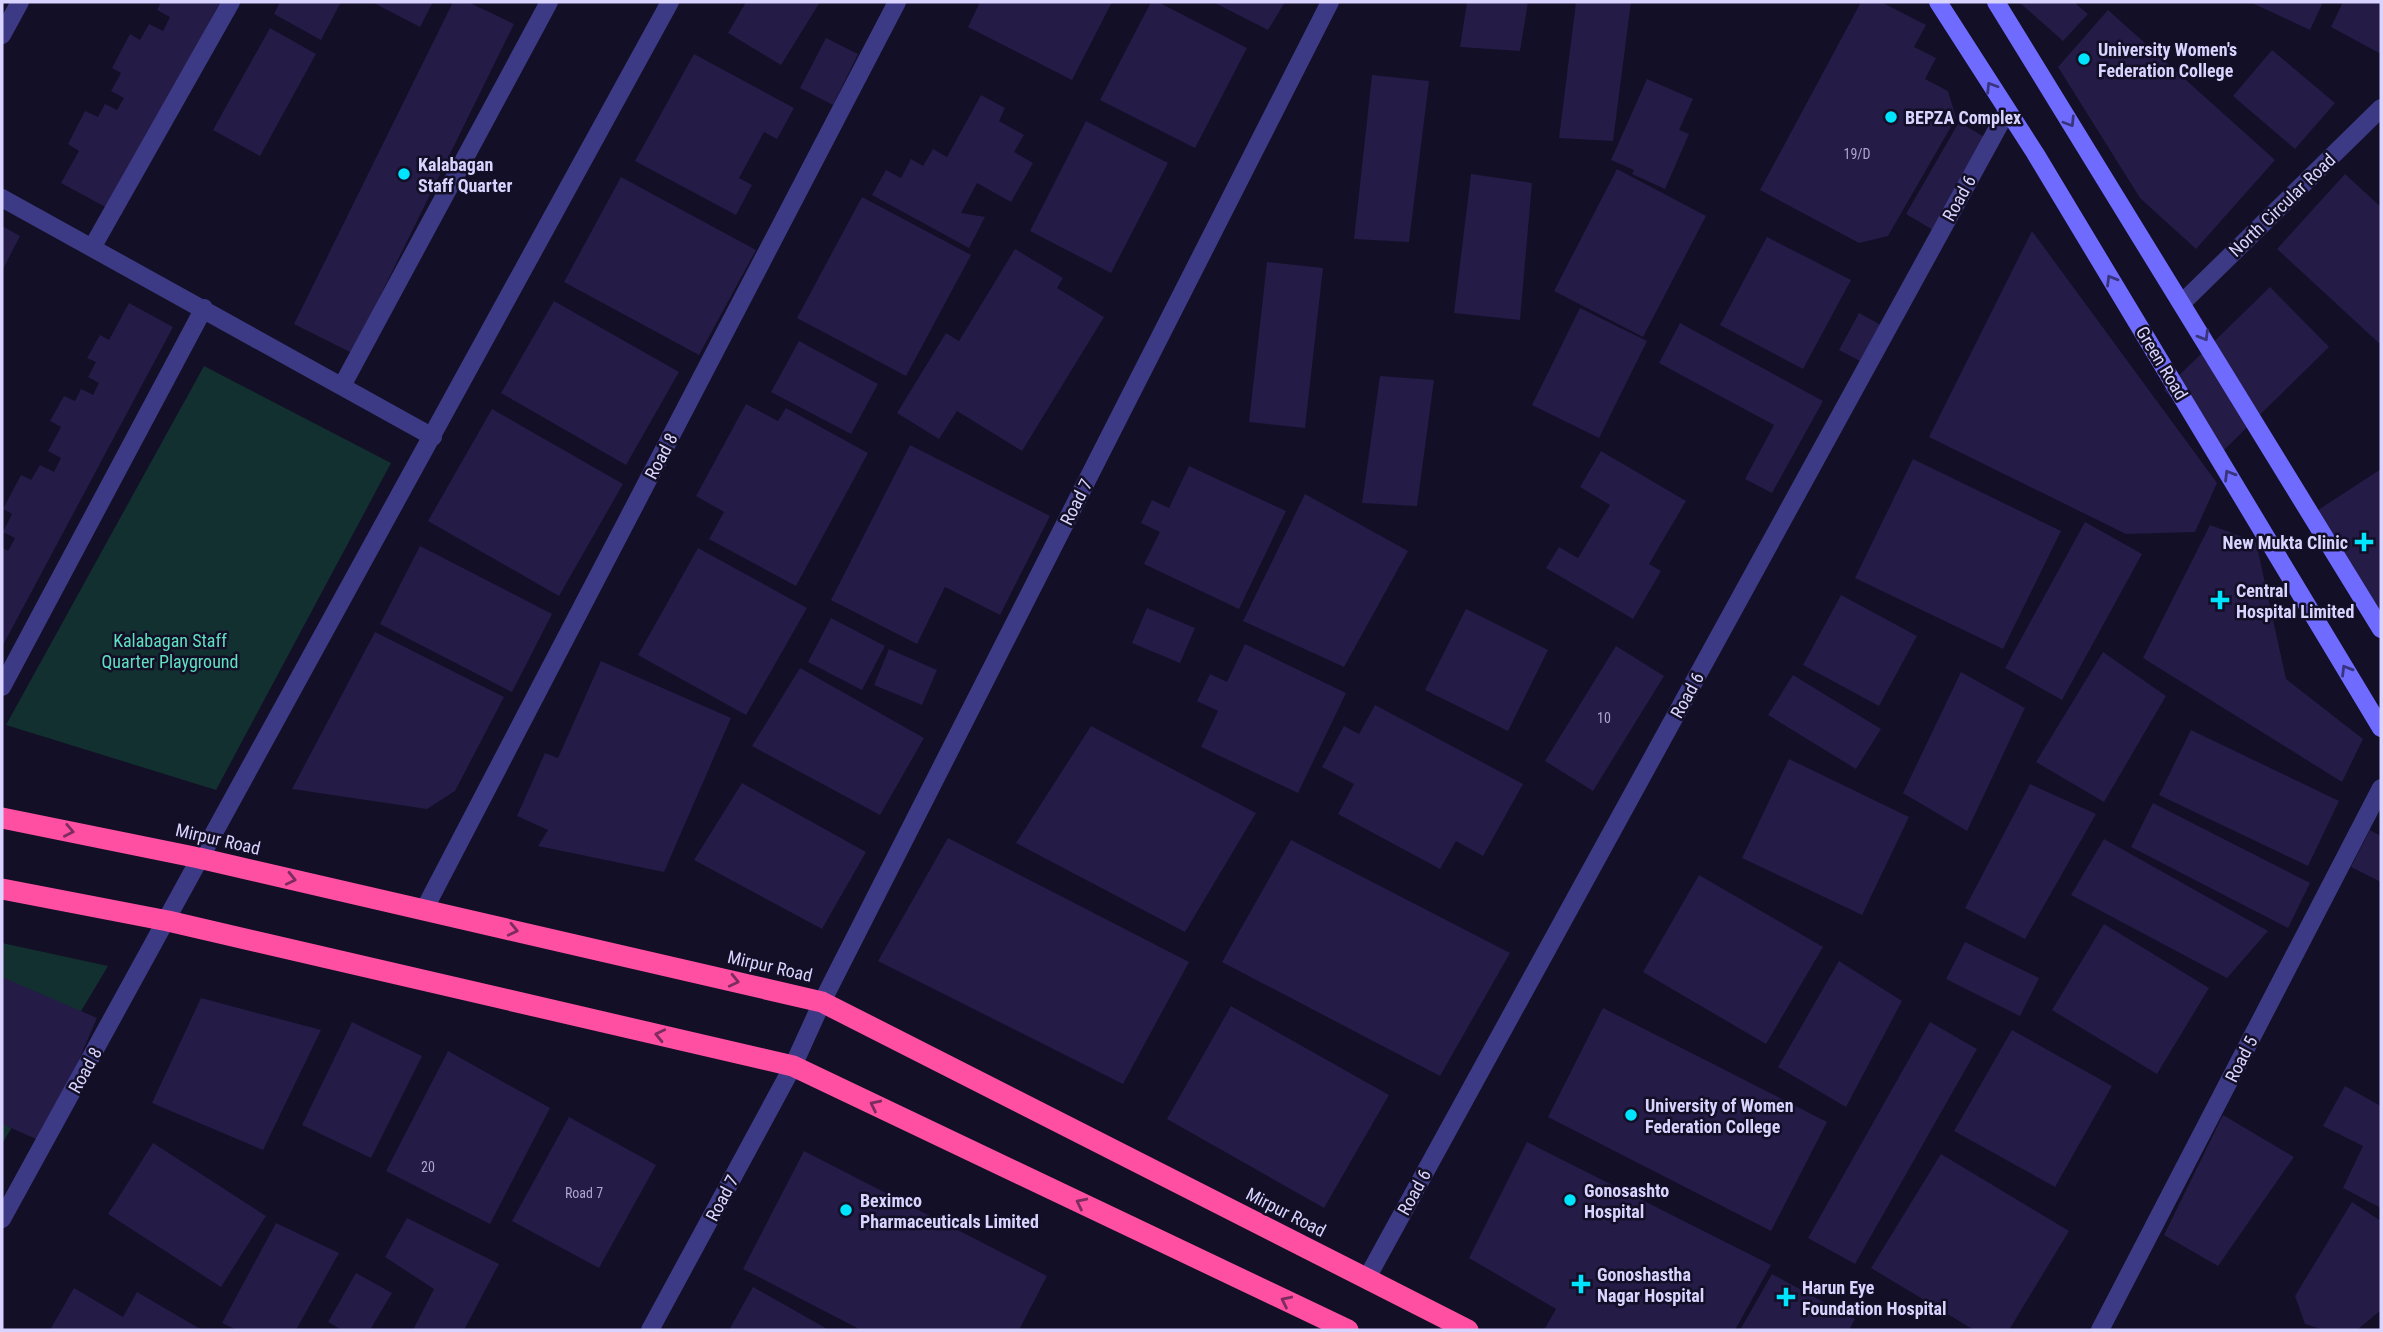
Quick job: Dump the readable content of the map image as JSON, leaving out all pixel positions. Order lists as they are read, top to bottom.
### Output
{
  "streets": {
    "highway": ["Mirpur Road"],
    "main road": ["Green Road"],
    "street": [
      "Road 6",
      "North Circular Road",
      "Road 8",
      "Road 7",
      "Road 5"
    ]
  },
  "crossings": [
    ["Road 6", "Green Road"],
    ["Road 6", "Mirpur Road"],
    ["Road 8", "Mirpur Road"],
    ["Road 7", "Mirpur Road"]
  ],
  "parks": ["Kalabagan Staff Quarter Playground"],
  "places": {
    "other": [
      "University Women's Federation College",
      "BEPZA Complex",
      "Kalabagan Staff Quarter",
      "University of Women Federation College",
      "Gonosashto Hospital",
      "Beximco Pharmaceuticals Limited"
    ],
    "health": [
      "New Mukta Clinic",
      "Central Hospital Limited",
      "Gonoshastha Nagar Hospital",
      "Harun Eye Foundation Hospital"
    ]
  },
  "house_numbers": [
    "19/D",
    "10",
    "20",
    "Road 7"
  ]
}
